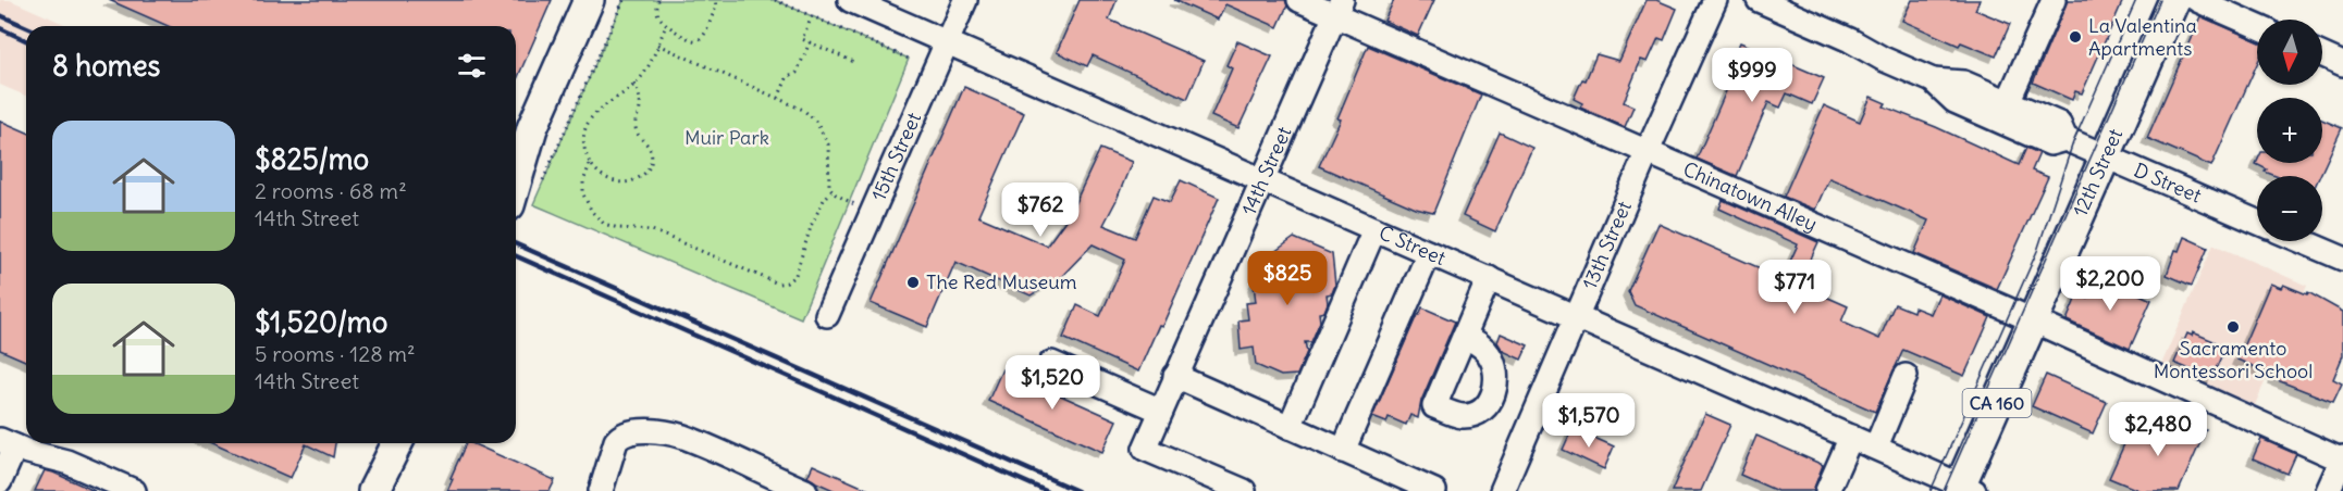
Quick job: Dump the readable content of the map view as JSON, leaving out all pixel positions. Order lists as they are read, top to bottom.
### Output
{
  "streets": {
    "main road": ["12th Street", "CA 160"],
    "street": [
      "15th Street",
      "14th Street",
      "D Street",
      "Chinatown Alley",
      "13th Street",
      "C Street"
    ]
  },
  "crossings": [
    ["15th Street", "C Street"],
    ["14th Street", "Chinatown Alley"],
    ["14th Street", "C Street"],
    ["12th Street", "D Street"],
    ["12th Street", "Chinatown Alley"],
    ["12th Street", "C Street"],
    ["Chinatown Alley", "13th Street"],
    ["13th Street", "C Street"]
  ],
  "parks": ["Muir Park"],
  "places": ["La Valentina Apartments", "The Red Museum", "Sacramento Montessori School"],
  "north": "bottom",
  "page": {
    "map_buttons": ["+", "−"],
    "heading": "8 homes",
    "price": [
      "$999",
      "$762",
      "$825",
      "$2,200",
      "$771",
      "$1,520",
      "$1,570",
      "$2,480"
    ],
    "list": [
      {
        "name": "$825/mo",
        "note": "2 rooms · 68 m² · 14th Street"
      },
      {
        "name": "$1,520/mo",
        "note": "5 rooms · 128 m² · 14th Street"
      }
    ]
  }
}
